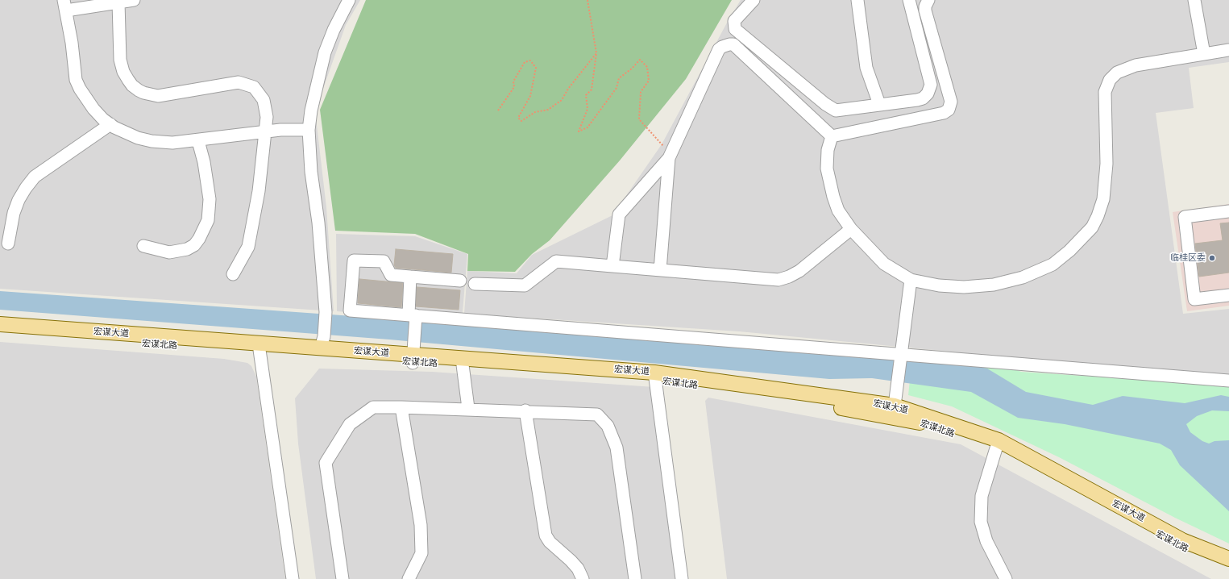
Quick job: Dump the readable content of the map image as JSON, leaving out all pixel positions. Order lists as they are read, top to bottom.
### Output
{
  "streets": {
    "main road": ["宏谋大道", "宏谋北路"]
  },
  "crossings": [
    ["宏谋大道", "宏谋北路"]
  ],
  "places": ["临桂区委"]
}
